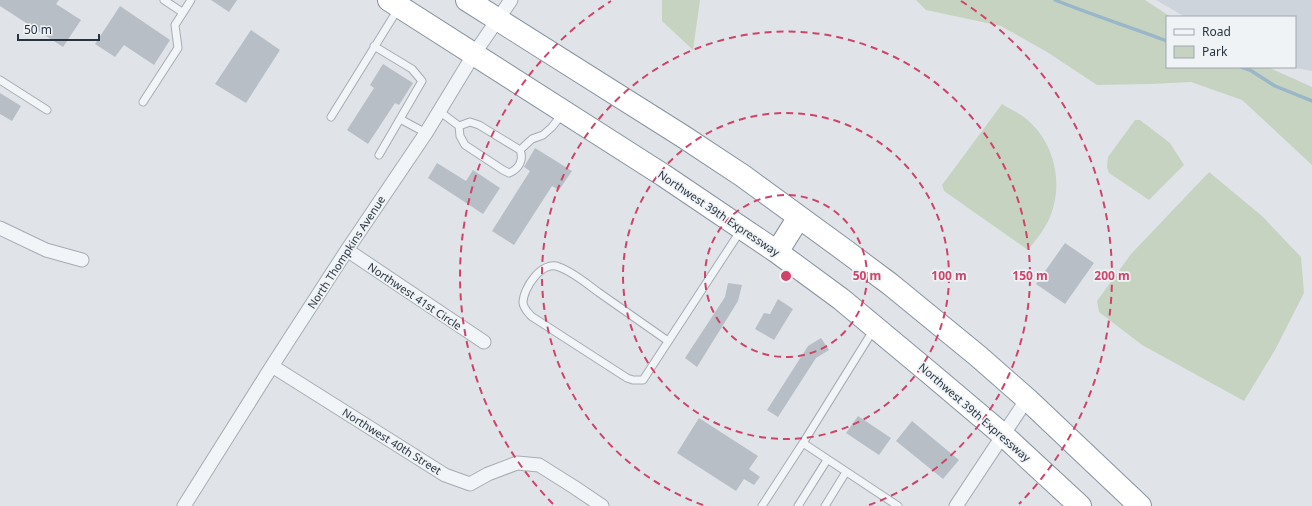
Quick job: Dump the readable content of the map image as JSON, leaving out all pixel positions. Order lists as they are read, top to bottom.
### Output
{
  "streets": {
    "highway": ["Northwest 39th Expressway"],
    "street": ["North Thompkins Avenue", "Northwest 41st Circle", "Northwest 40th Street"]
  },
  "crossings": [
    ["Northwest 39th Expressway", "North Thompkins Avenue"],
    ["North Thompkins Avenue", "Northwest 41st Circle"],
    ["North Thompkins Avenue", "Northwest 40th Street"]
  ],
  "legend": ["Road", "Park"],
  "scale_bar": "50 m",
  "rings": [
    "50 m",
    "100 m",
    "150 m",
    "200 m"
  ]
}
